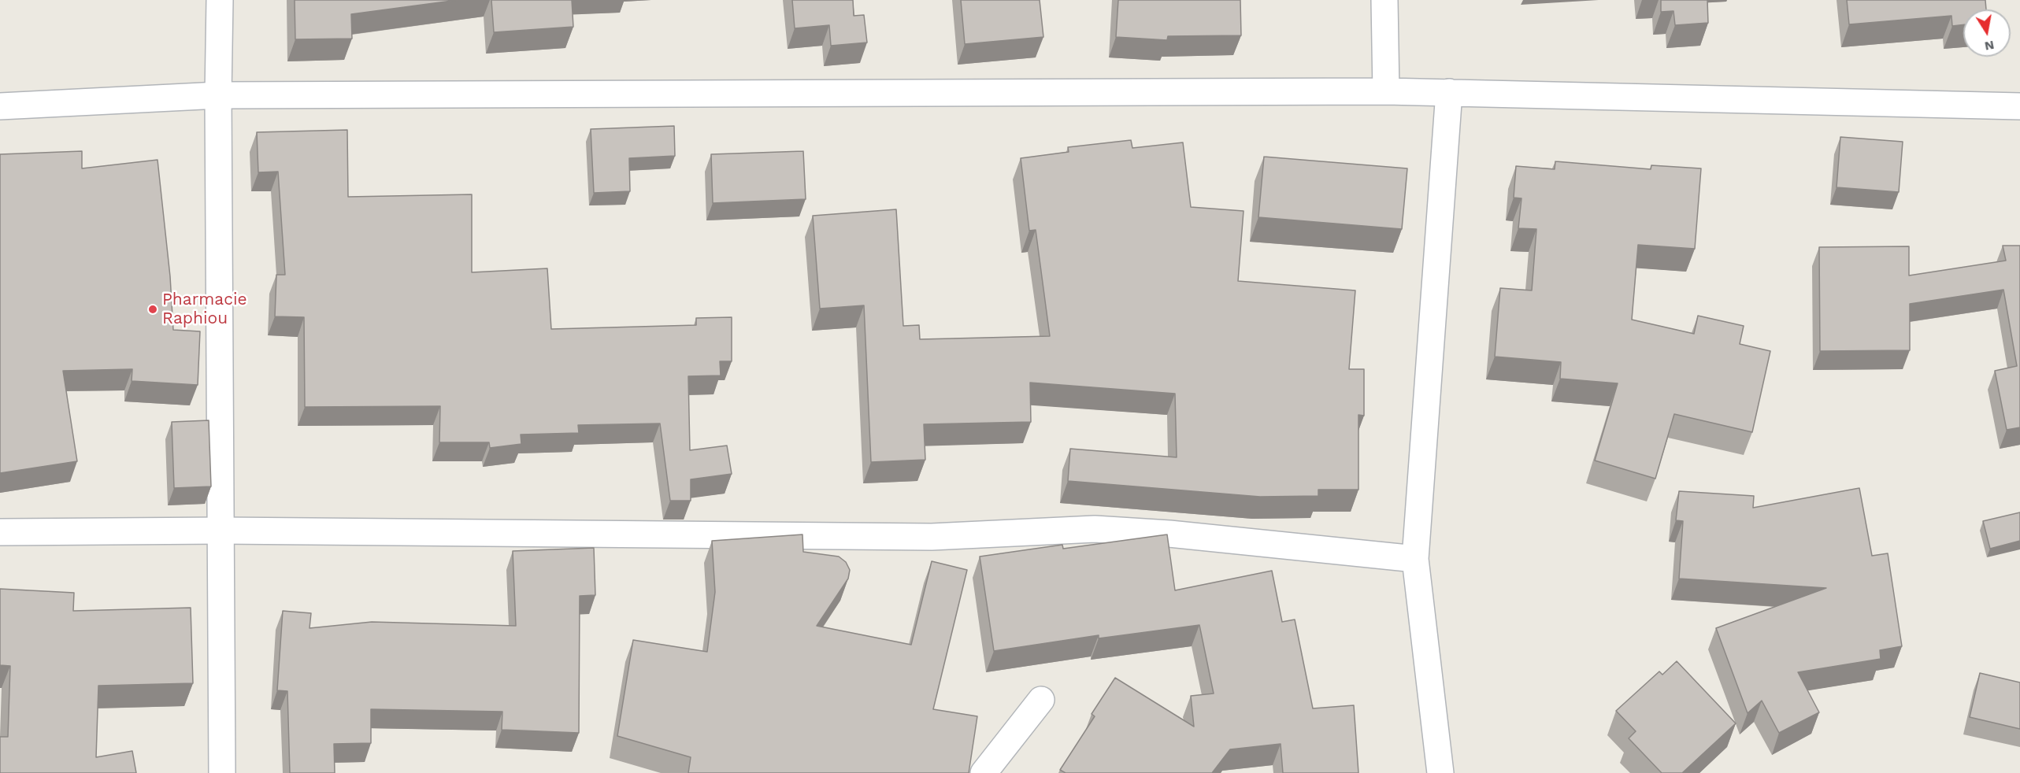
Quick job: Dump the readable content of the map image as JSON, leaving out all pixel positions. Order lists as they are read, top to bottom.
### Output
{
  "places": ["Pharmacie Raphiou"],
  "north": "bottom"
}
